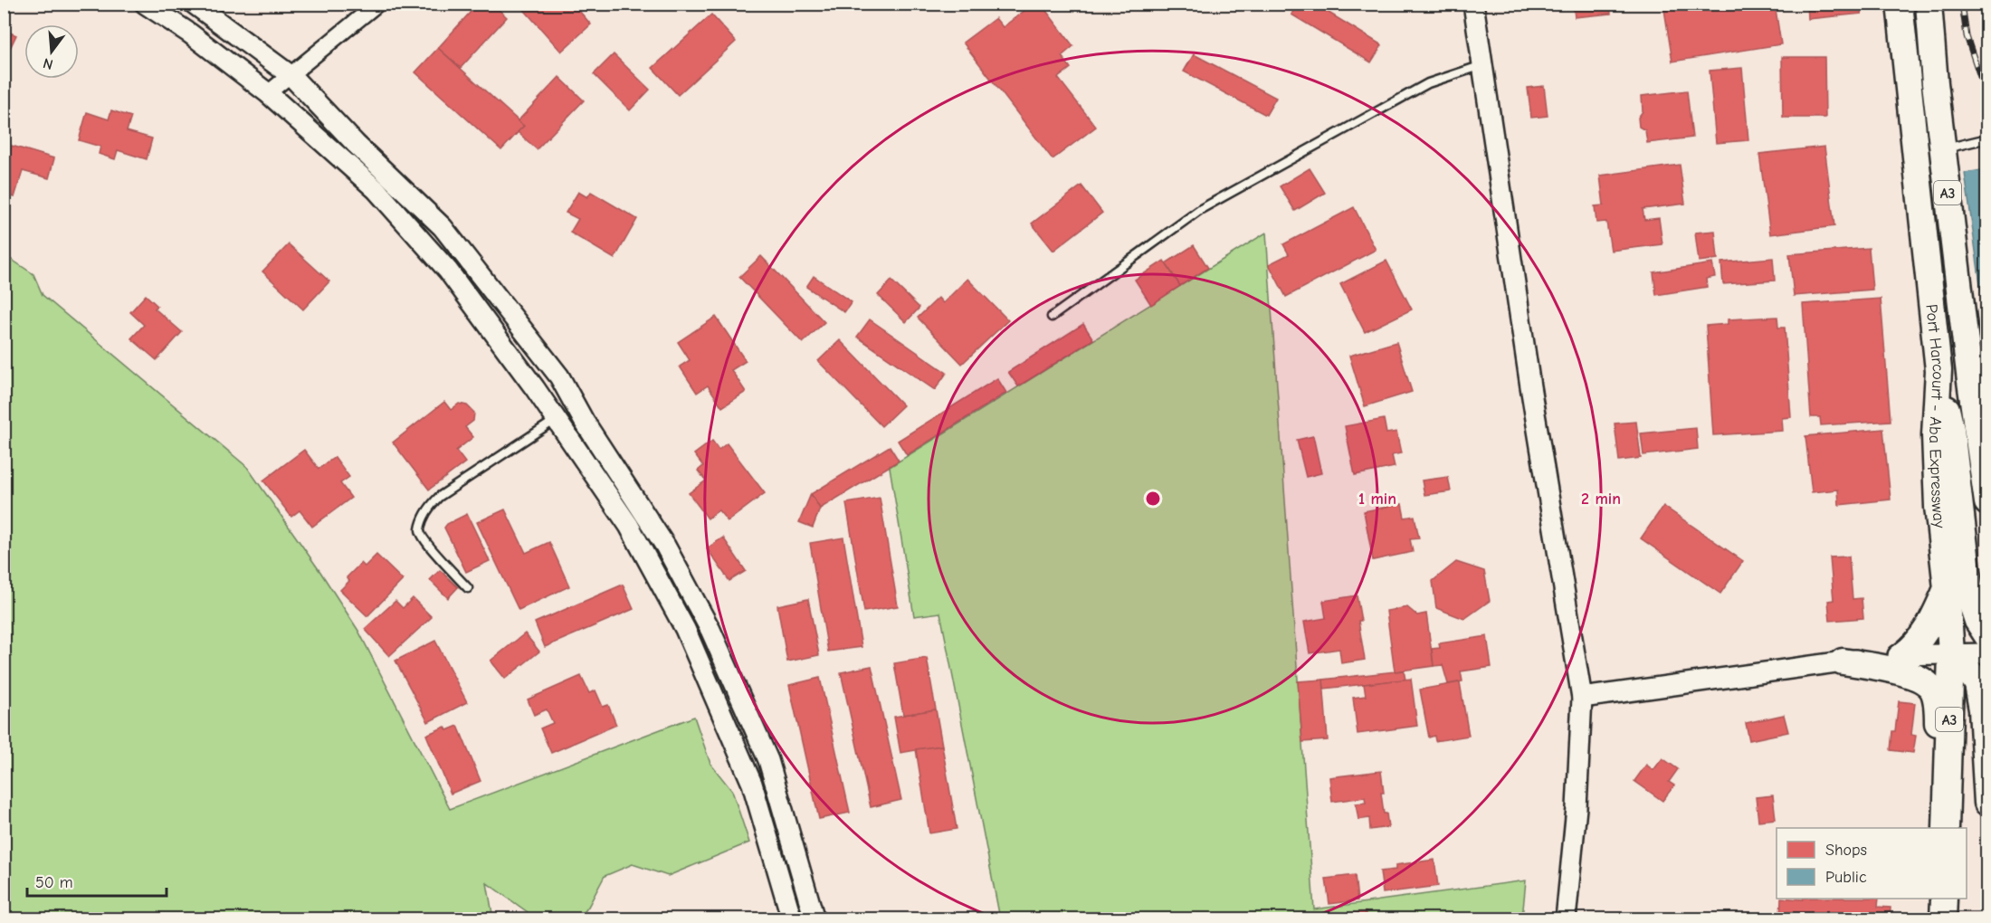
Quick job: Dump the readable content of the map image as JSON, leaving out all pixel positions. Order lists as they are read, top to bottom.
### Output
{
  "streets": {
    "highway": ["A3", "Port Harcourt - Aba Expressway"]
  },
  "legend": ["Shops", "Public"],
  "scale_bar": "50 m",
  "north": "bottom",
  "rings": ["1 min", "2 min"]
}
